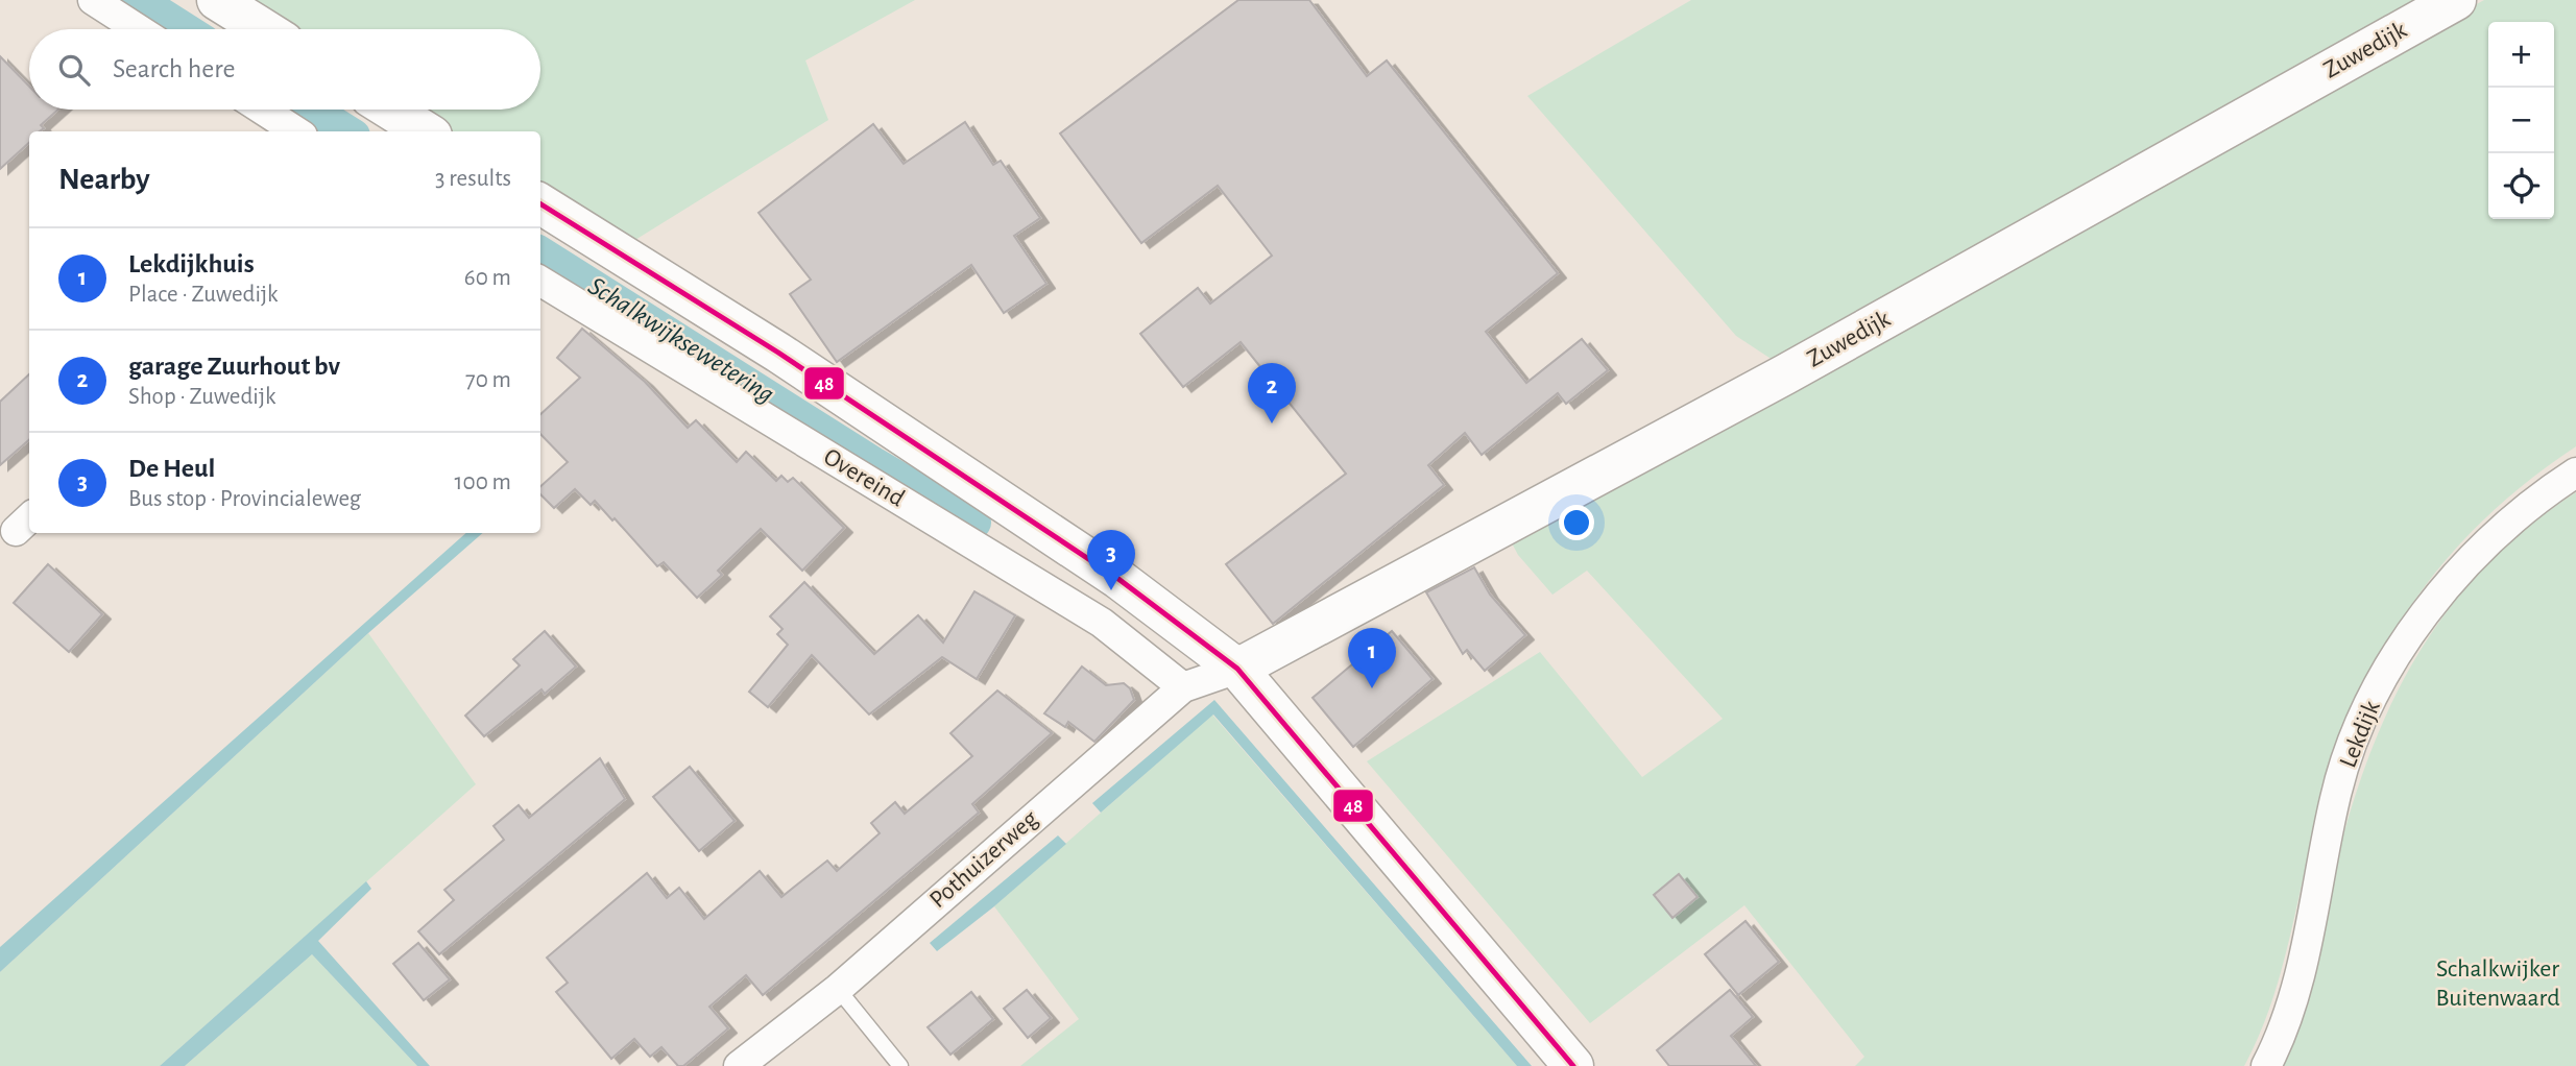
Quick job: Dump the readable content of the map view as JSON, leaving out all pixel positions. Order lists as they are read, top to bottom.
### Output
{
  "streets": {
    "street": [
      "Zuwedijk",
      "Overeind",
      "Lekdijk",
      "Pothuizerweg"
    ]
  },
  "crossings": [
    ["Zuwedijk", "Pothuizerweg"],
    ["Overeind", "Pothuizerweg"]
  ],
  "water": ["Schalkwijksewetering"],
  "parks": ["Schalkwijker Buitenwaard"],
  "lines": ["transit line 48"],
  "page": {
    "map_buttons": ["+", "−"],
    "search": "Search here",
    "heading": ["Nearby", "3 results"],
    "list": [
      {
        "mark": "1",
        "name": "Lekdijkhuis",
        "note": "Place · Zuwedijk",
        "value": "60 m"
      },
      {
        "mark": "2",
        "name": "garage Zuurhout bv",
        "note": "Shop · Zuwedijk",
        "value": "70 m"
      },
      {
        "mark": "3",
        "name": "De Heul",
        "note": "Bus stop · Provincialeweg",
        "value": "100 m"
      }
    ],
    "pins": ["2", "3", "1"]
  }
}
